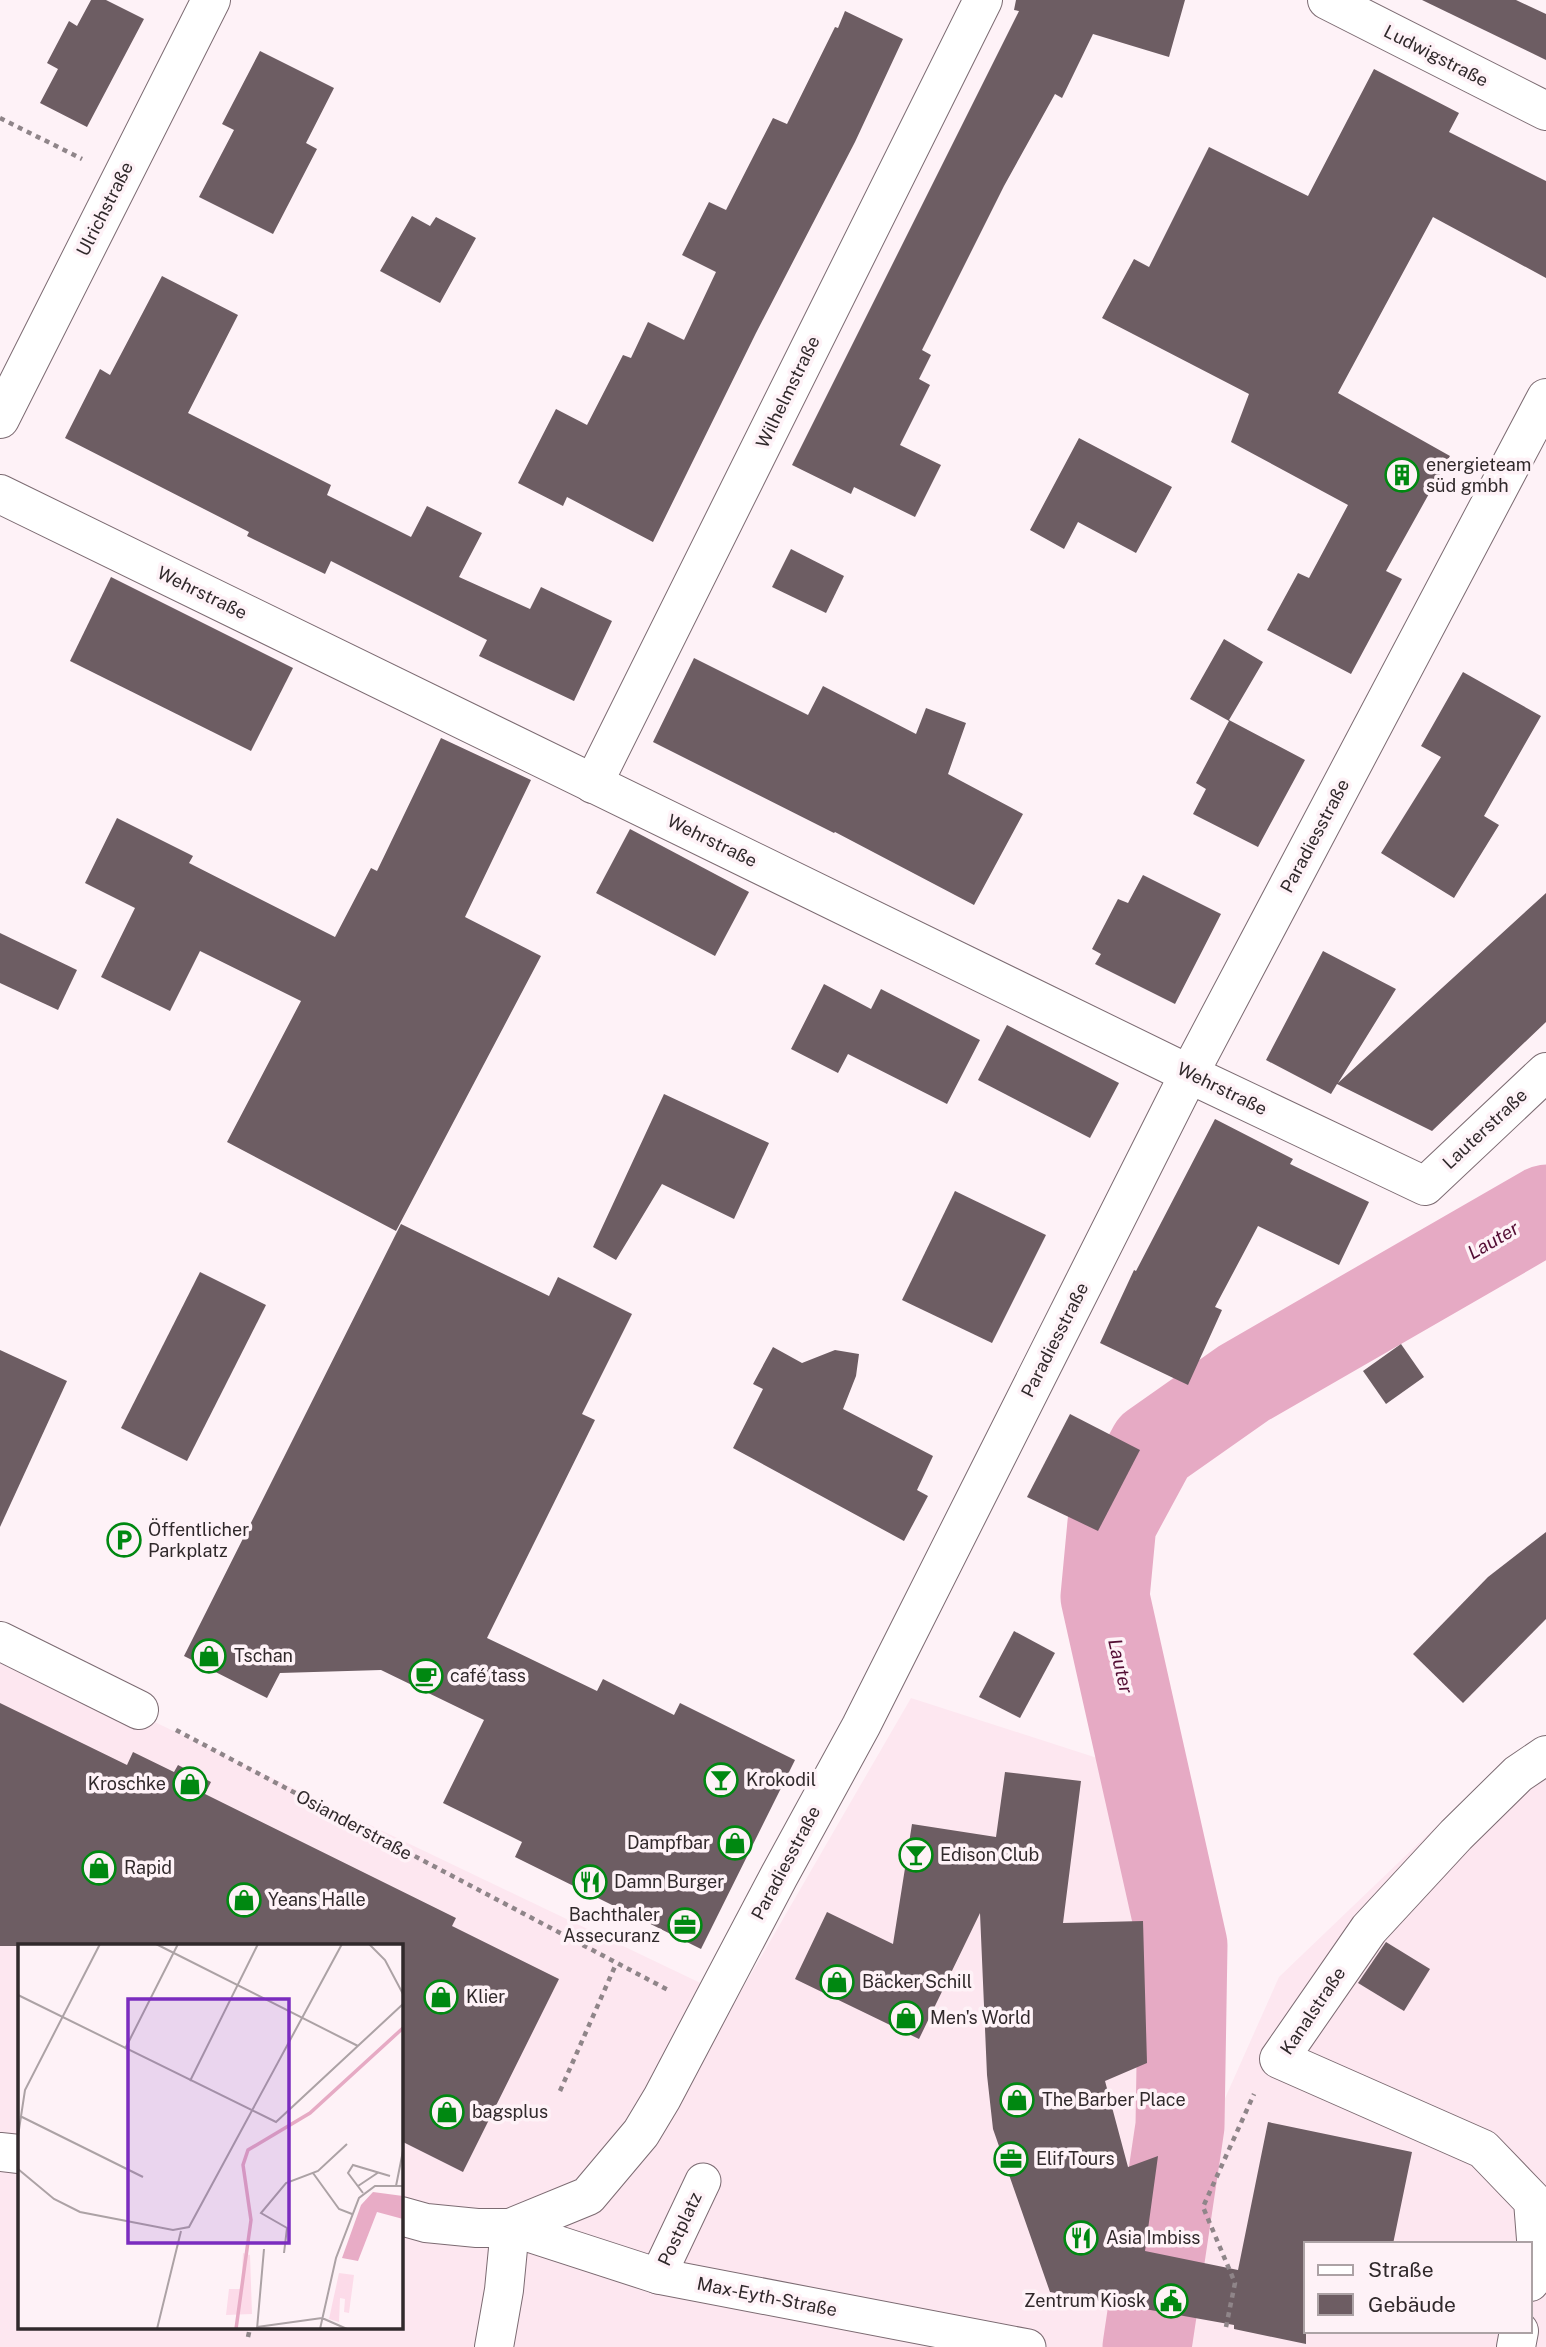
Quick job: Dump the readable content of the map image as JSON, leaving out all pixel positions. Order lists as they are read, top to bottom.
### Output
{
  "streets": {
    "street": [
      "Ludwigstraße",
      "Ulrichstraße",
      "Wilhelmstraße",
      "Wehrstraße",
      "Paradiesstraße",
      "Lauterstraße",
      "Kanalstraße",
      "Postplatz",
      "Max-Eyth-Straße"
    ],
    "path": ["Osianderstraße"]
  },
  "crossings": [
    ["Wilhelmstraße", "Wehrstraße"],
    ["Wehrstraße", "Paradiesstraße"],
    ["Wehrstraße", "Lauterstraße"],
    ["Paradiesstraße", "Osianderstraße"],
    ["Paradiesstraße", "Max-Eyth-Straße"],
    ["Postplatz", "Max-Eyth-Straße"]
  ],
  "water": ["Lauter"],
  "places": {
    "building": ["energieteam süd gmbh"],
    "parking": ["Öffentlicher Parkplatz"],
    "shop": [
      "Tschan",
      "Kroschke",
      "Dampfbar",
      "Rapid",
      "Yeans Halle",
      "Bäcker Schill",
      "Klier",
      "Men's World",
      "The Barber Place",
      "bagsplus"
    ],
    "cafe": ["café tass"],
    "bar": ["Krokodil", "Edison Club"],
    "restaurant": ["Damn Burger", "Asia Imbiss"],
    "office": ["Bachthaler Assecuranz", "Elif Tours"],
    "public building": ["Zentrum Kiosk"]
  },
  "legend": ["Straße", "Gebäude"]
}
